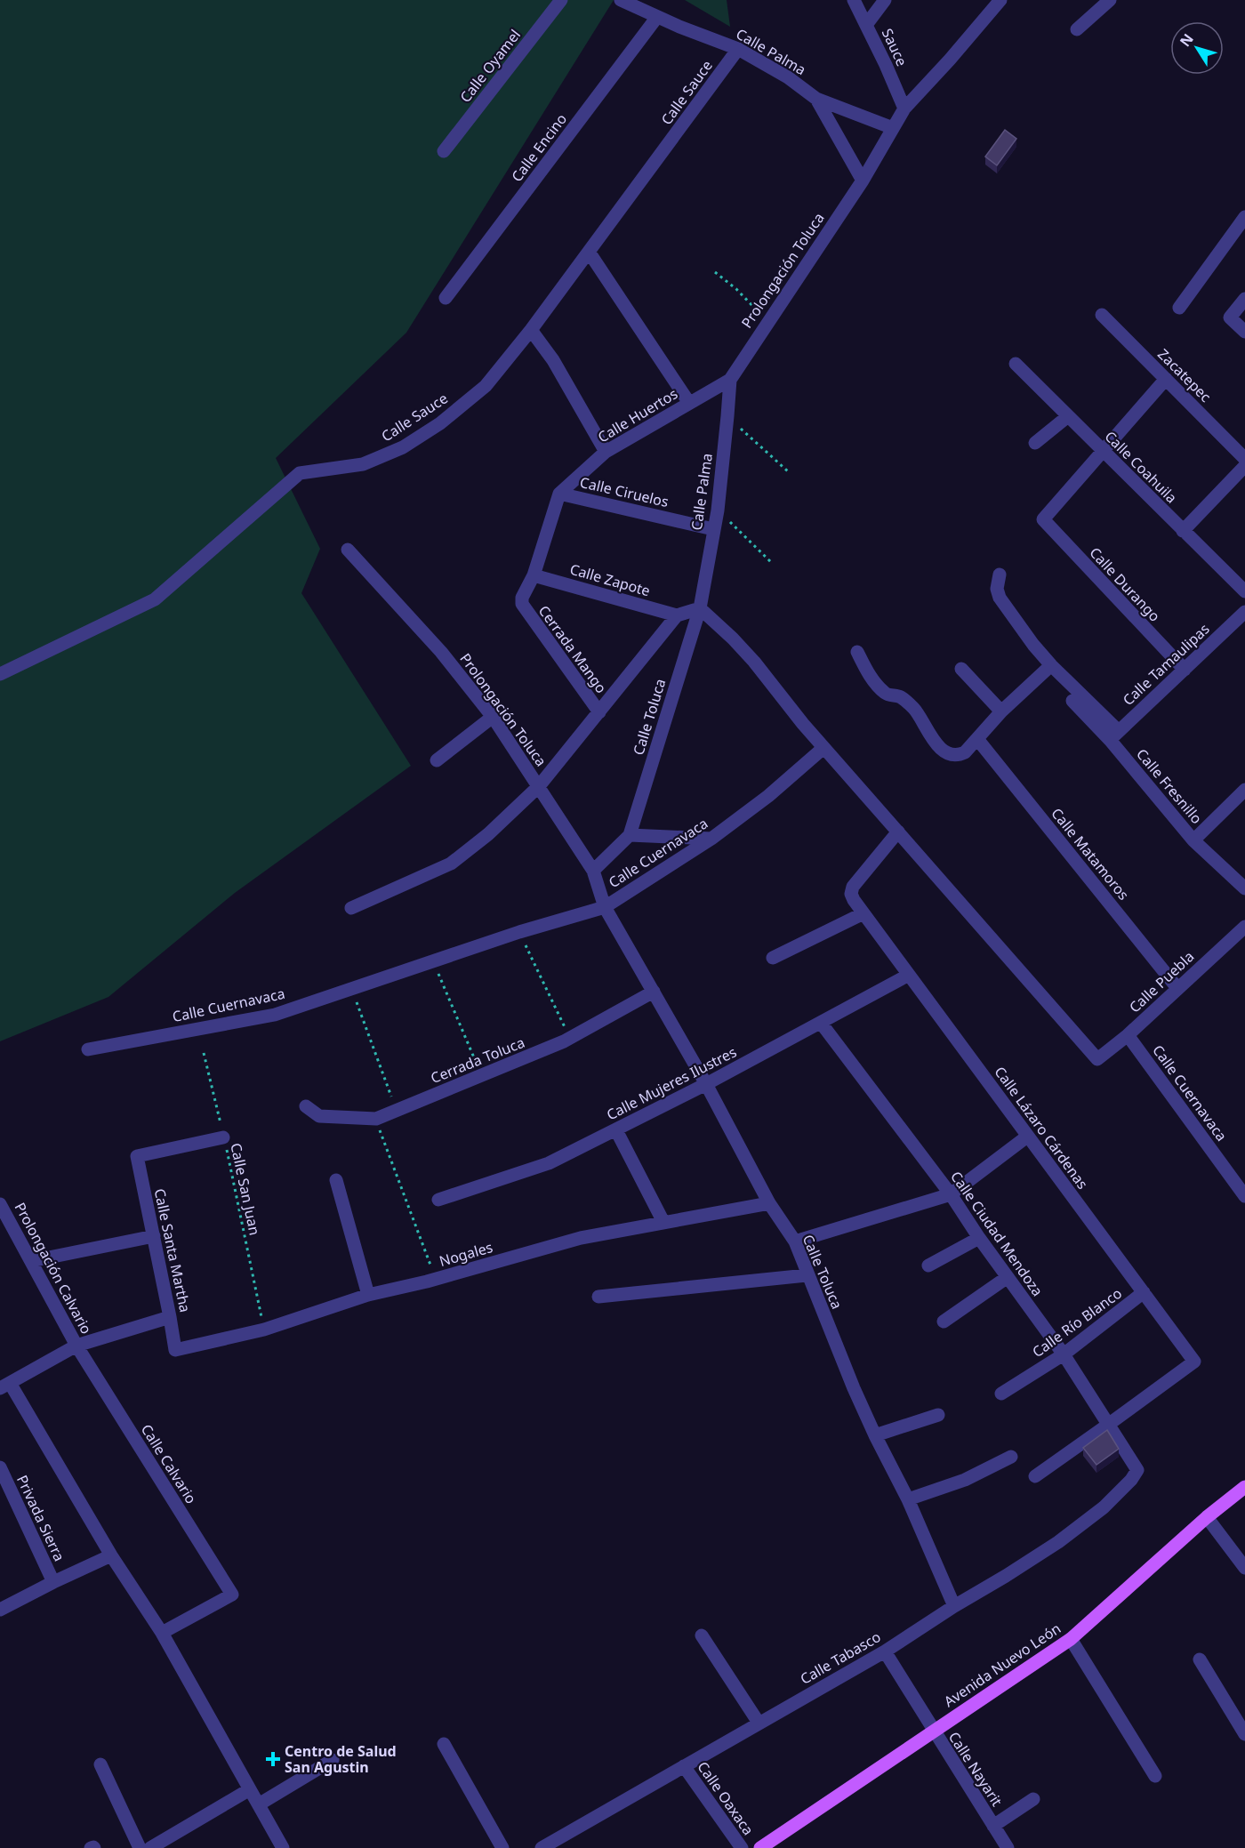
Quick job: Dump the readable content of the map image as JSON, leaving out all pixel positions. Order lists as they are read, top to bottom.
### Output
{
  "streets": {
    "main road": ["Avenida Nuevo León"],
    "street": [
      "Sauce",
      "Calle Palma",
      "Calle Oyamel",
      "Calle Sauce",
      "Calle Encino",
      "Prolongación Toluca",
      "Zacatepec",
      "Calle Huertos",
      "Calle Coahuila",
      "Calle Ciruelos",
      "Calle Zapote",
      "Calle Durango",
      "Cerrada Mango",
      "Calle Tamaulipas",
      "Calle Toluca",
      "Calle Fresnillo",
      "Calle Cuernavaca",
      "Calle Matamoros",
      "Calle Puebla",
      "Cerrada Toluca",
      "Calle Mujeres Ilustres",
      "Calle Lázaro Cárdenas",
      "Calle Ciudad Mendoza",
      "Calle Santa Martha",
      "Nogales",
      "Prolongación Calvario",
      "Calle Río Blanco",
      "Calle Calvario",
      "Privada Sierra",
      "Calle Tabasco",
      "Calle Nayarit",
      "Calle Oaxaca"
    ],
    "path": ["Calle San Juan"]
  },
  "crossings": [
    ["Sauce", "Prolongación Toluca"],
    ["Calle Palma", "Calle Sauce"],
    ["Calle Palma", "Calle Encino"],
    ["Calle Palma", "Prolongación Toluca"],
    ["Calle Palma", "Calle Huertos"],
    ["Calle Palma", "Calle Ciruelos"],
    ["Calle Palma", "Calle Toluca"],
    ["Prolongación Toluca", "Calle Huertos"],
    ["Prolongación Toluca", "Calle Toluca"],
    ["Prolongación Toluca", "Calle Cuernavaca"],
    ["Calle Huertos", "Calle Ciruelos"],
    ["Calle Coahuila", "Calle Durango"],
    ["Calle Zapote", "Cerrada Mango"],
    ["Calle Durango", "Calle Tamaulipas"],
    ["Calle Tamaulipas", "Calle Fresnillo"],
    ["Calle Toluca", "Calle Cuernavaca"],
    ["Calle Toluca", "Cerrada Toluca"],
    ["Calle Toluca", "Calle Mujeres Ilustres"],
    ["Calle Toluca", "Nogales"],
    ["Calle Toluca", "Calle Tabasco"],
    ["Calle Cuernavaca", "Calle Puebla"],
    ["Calle Matamoros", "Calle Puebla"],
    ["Calle Puebla", "Calle Lázaro Cárdenas"],
    ["Calle Mujeres Ilustres", "Calle Lázaro Cárdenas"],
    ["Calle Mujeres Ilustres", "Calle Ciudad Mendoza"],
    ["Calle Lázaro Cárdenas", "Calle Ciudad Mendoza"],
    ["Calle Lázaro Cárdenas", "Calle Río Blanco"],
    ["Calle San Juan", "Calle Santa Martha"],
    ["Calle San Juan", "Nogales"],
    ["Calle Ciudad Mendoza", "Calle Río Blanco"],
    ["Calle Ciudad Mendoza", "Calle Tabasco"],
    ["Calle Santa Martha", "Nogales"],
    ["Calle Santa Martha", "Prolongación Calvario"],
    ["Prolongación Calvario", "Calle Calvario"],
    ["Calle Tabasco", "Calle Nayarit"],
    ["Calle Tabasco", "Calle Oaxaca"],
    ["Avenida Nuevo León", "Calle Nayarit"]
  ],
  "places": {
    "health": ["Centro de Salud San Agustin"]
  },
  "north": "top left"
}
